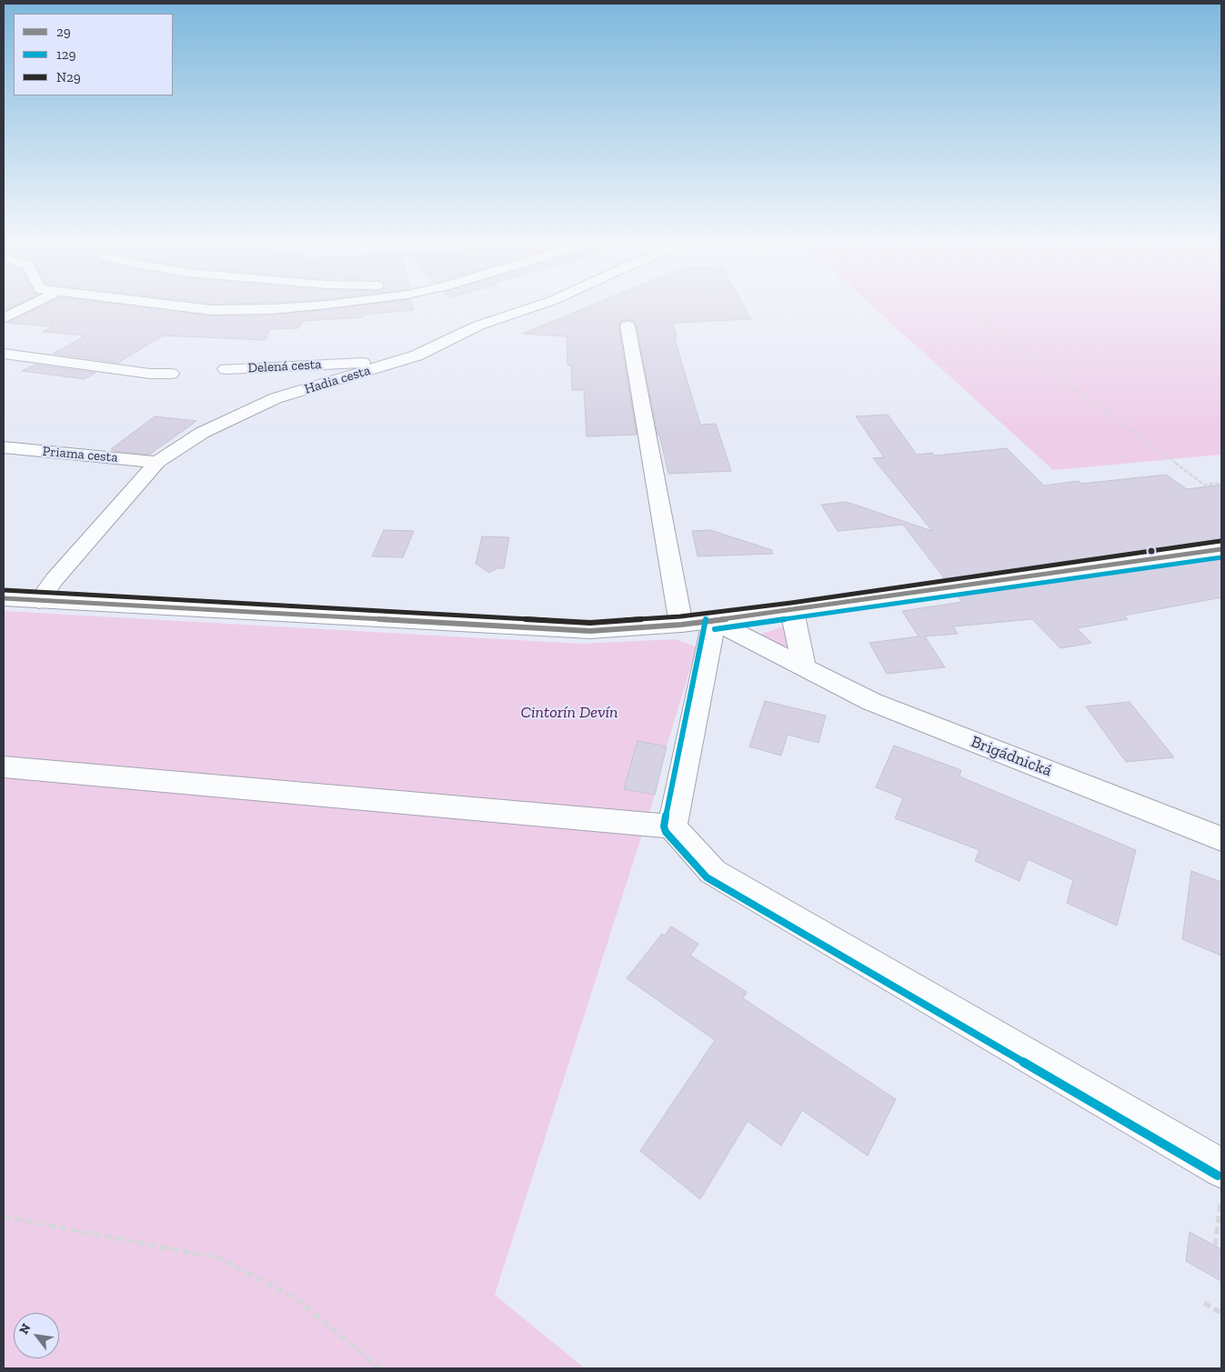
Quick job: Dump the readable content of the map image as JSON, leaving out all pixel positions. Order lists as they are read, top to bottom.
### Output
{
  "streets": {
    "street": [
      "Delená cesta",
      "Hadia cesta",
      "Priama cesta",
      "Brigádnická"
    ]
  },
  "crossings": [
    ["Delená cesta", "Hadia cesta"],
    ["Hadia cesta", "Priama cesta"]
  ],
  "parks": ["Cintorín Devín"],
  "lines": ["transit line N29", "transit line 29", "transit line 129"],
  "legend": ["29", "129", "N29"],
  "north": "top left"
}
